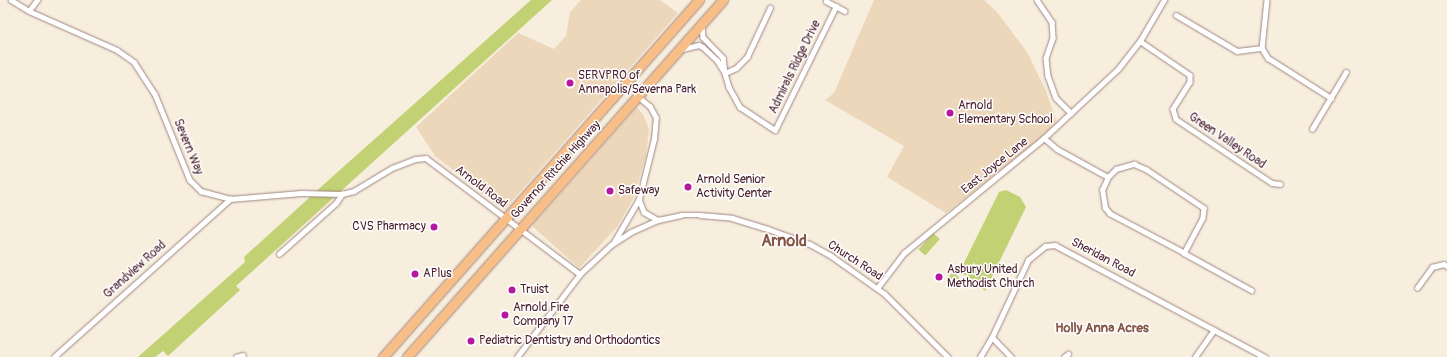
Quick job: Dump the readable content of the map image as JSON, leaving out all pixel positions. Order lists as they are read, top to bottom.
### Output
{
  "streets": {
    "highway": ["Governor Ritchie Highway"],
    "street": [
      "Admirals Ridge Drive",
      "Green Valley Road",
      "Severn Way",
      "East Joyce Lane",
      "Arnold Road",
      "Sheridan Road",
      "Church Road",
      "Grandview Road"
    ]
  },
  "crossings": [
    ["Admirals Ridge Drive", "Governor Ritchie Highway"],
    ["Green Valley Road", "East Joyce Lane"],
    ["Severn Way", "Arnold Road"],
    ["Severn Way", "Grandview Road"],
    ["East Joyce Lane", "Church Road"],
    ["Governor Ritchie Highway", "Arnold Road"]
  ],
  "districts": ["Arnold", "Holly Anna Acres"],
  "places": [
    "SERVPRO of Annapolis/Severna Park",
    "Arnold Elementary School",
    "Arnold Senior Activity Center",
    "Safeway",
    "CVS Pharmacy",
    "APlus",
    "Asbury United Methodist Church",
    "Truist",
    "Arnold Fire Company 17",
    "Pediatric Dentistry and Orthodontics"
  ]
}
